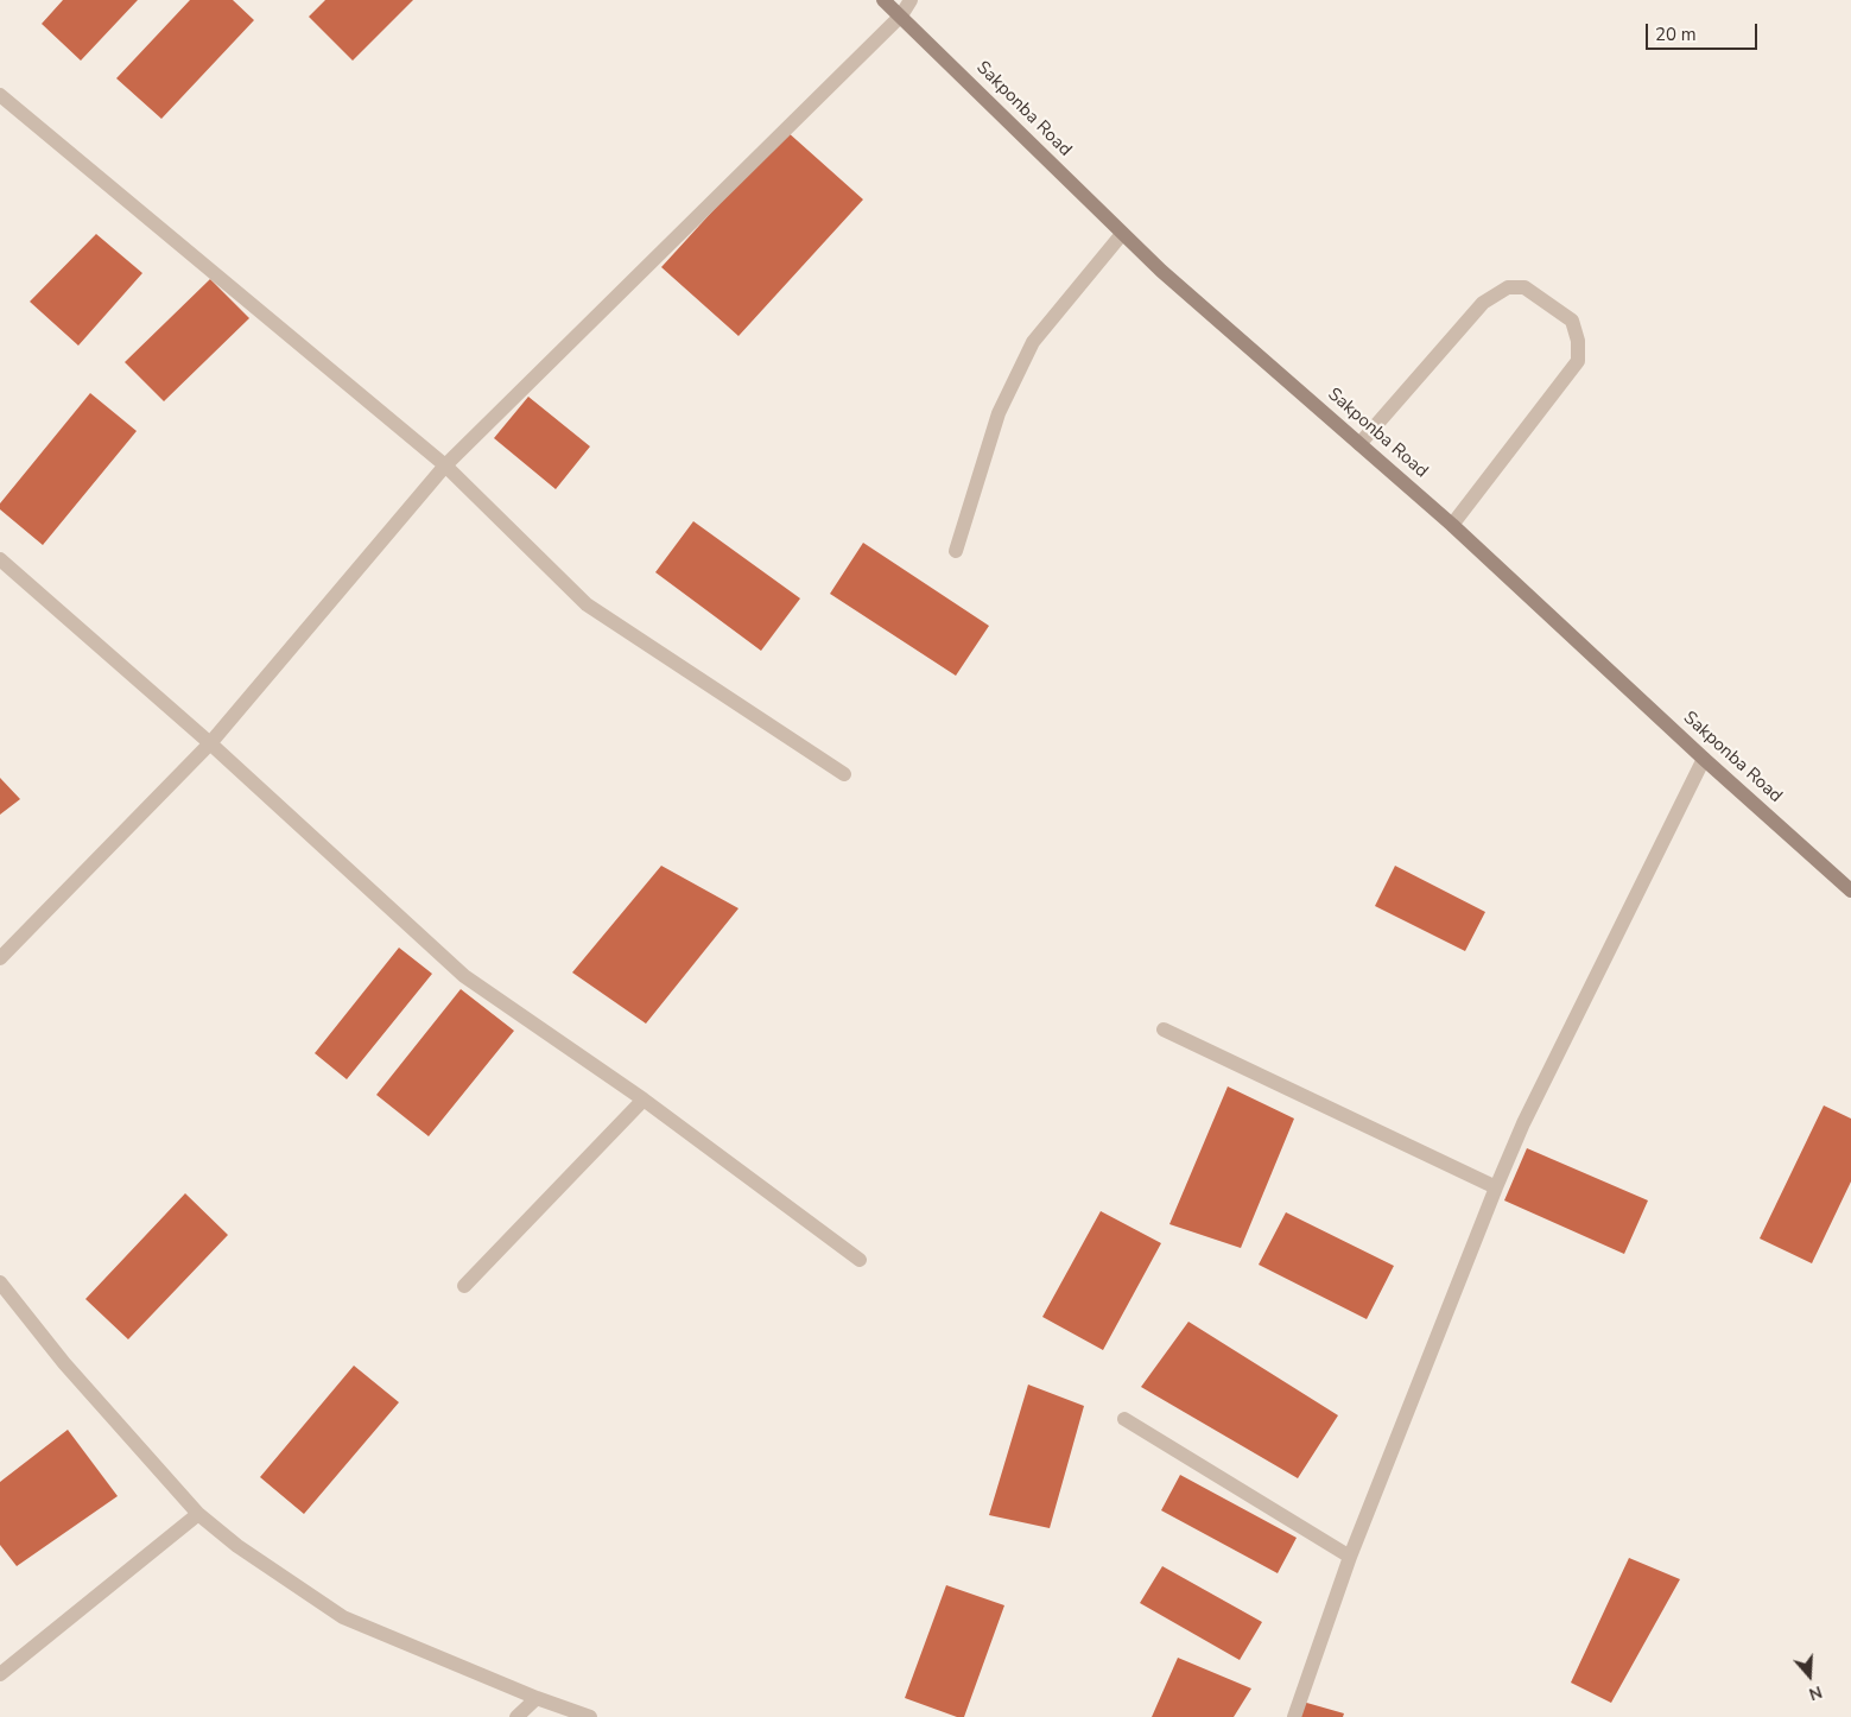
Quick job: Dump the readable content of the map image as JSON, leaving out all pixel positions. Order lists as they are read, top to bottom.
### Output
{
  "streets": {
    "main road": ["Sakponba Road"]
  },
  "scale_bar": "20 m",
  "north": "bottom"
}
